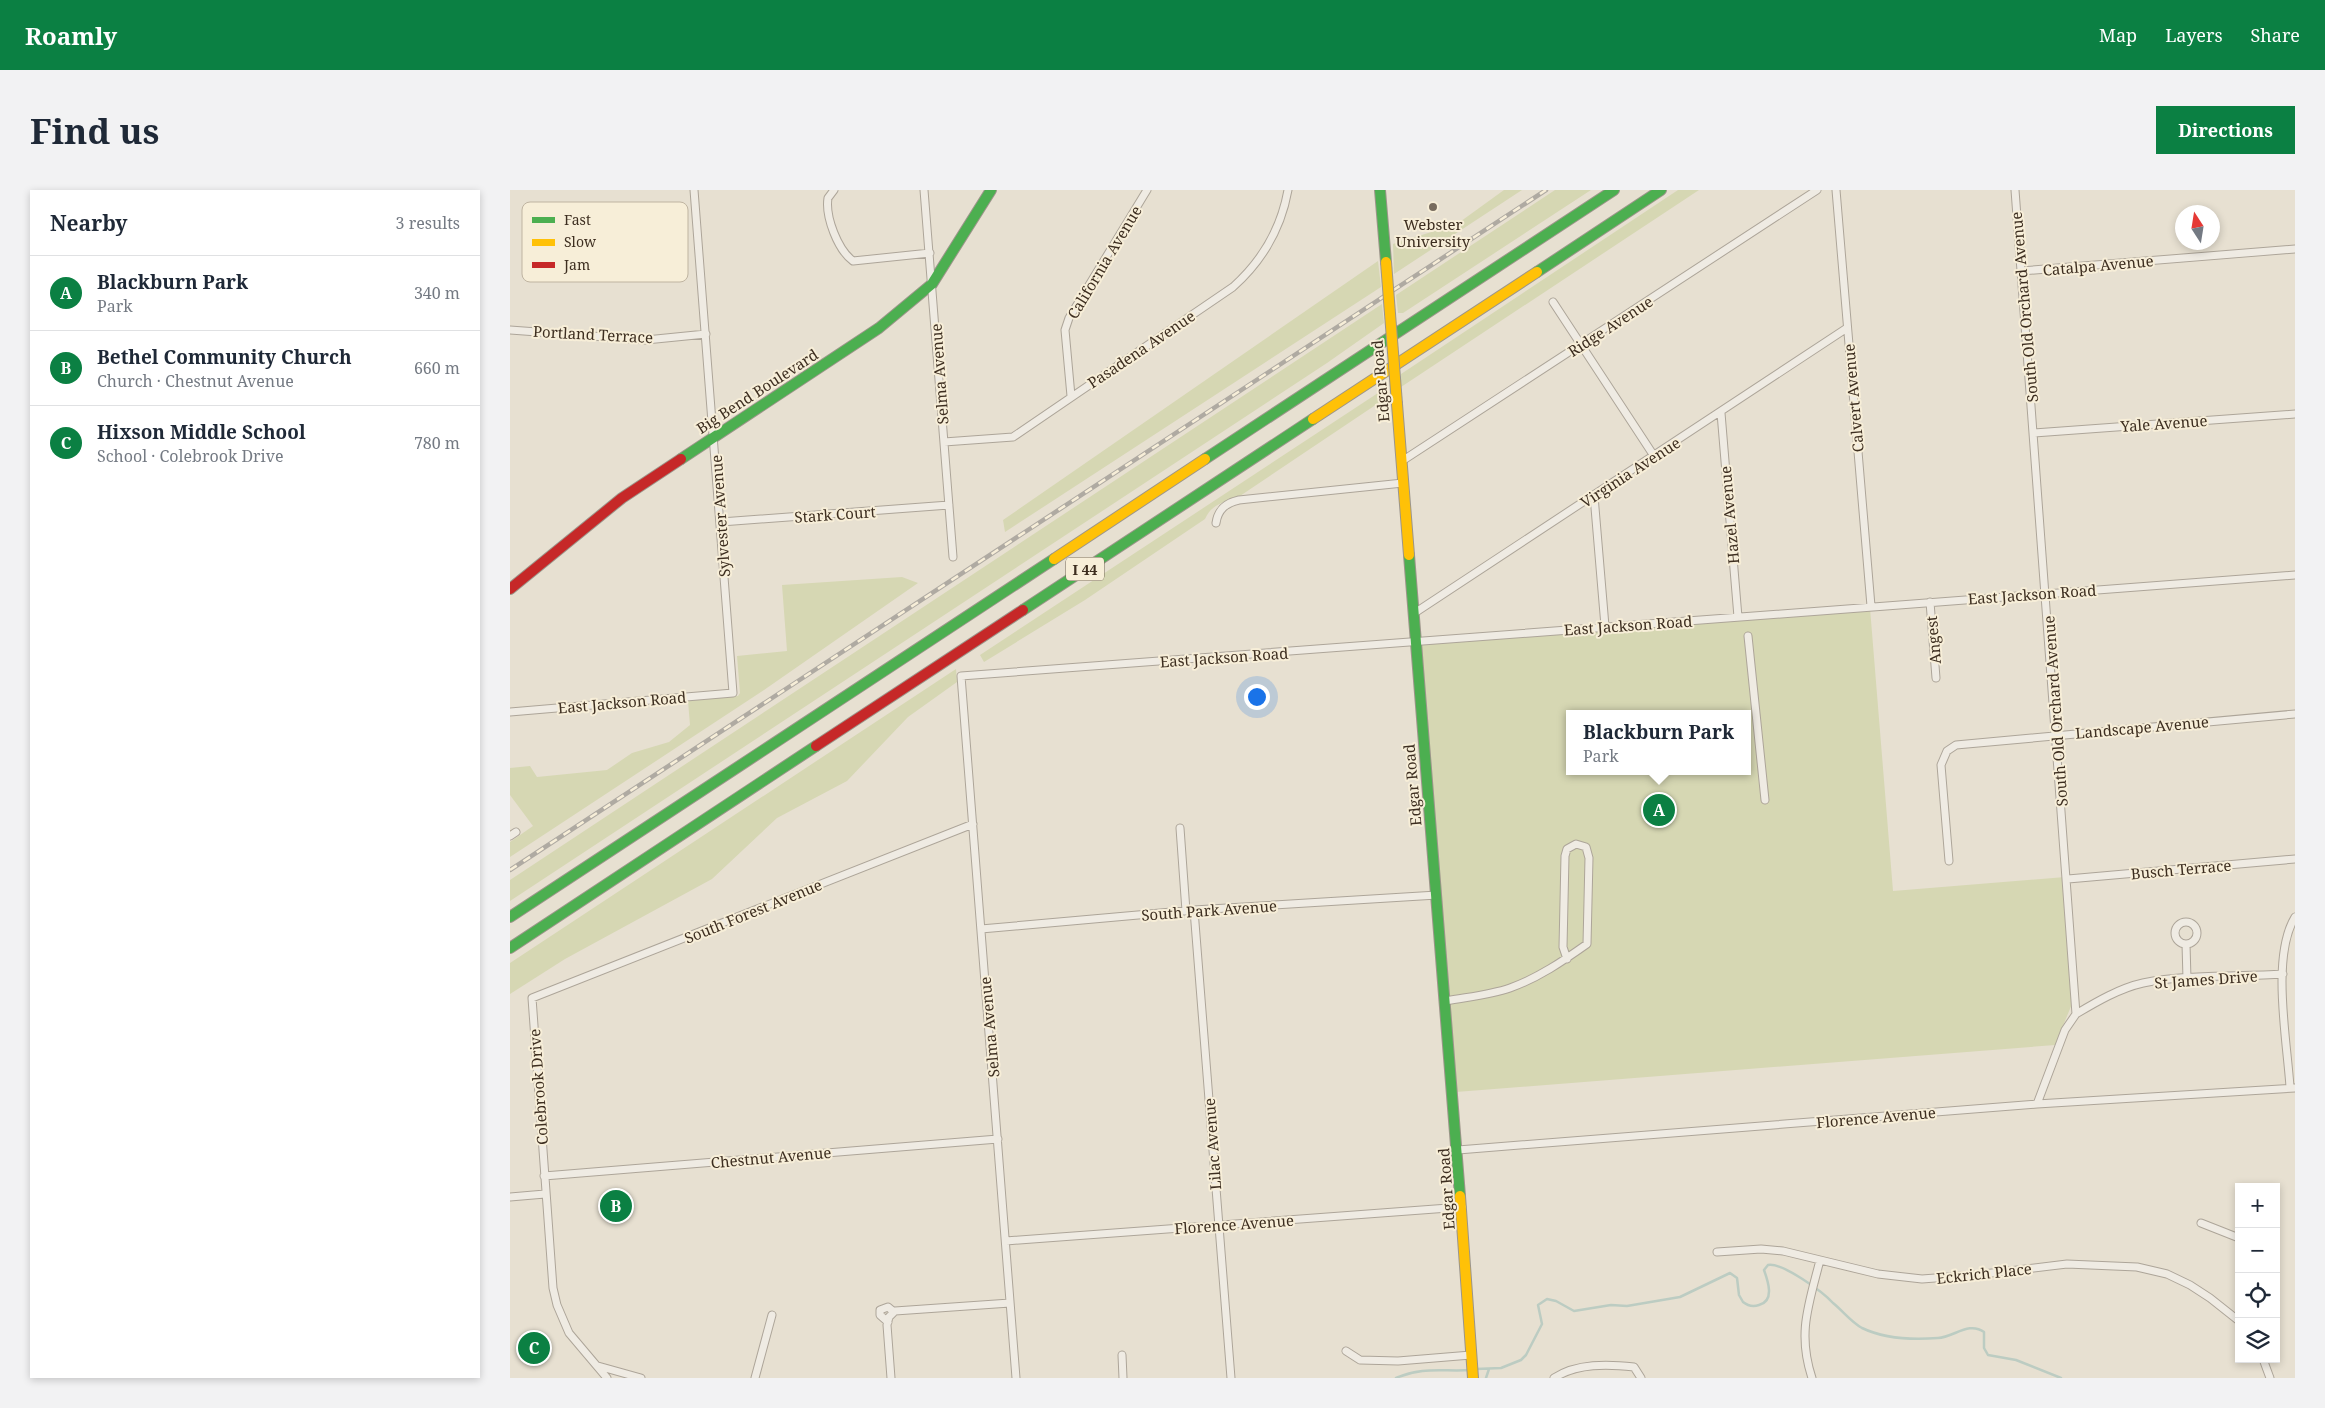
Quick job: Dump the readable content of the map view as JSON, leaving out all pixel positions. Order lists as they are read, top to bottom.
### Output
{
  "streets": {
    "main road": ["Edgar Road", "Big Bend Boulevard", "I 44"],
    "street": [
      "California Avenue",
      "Catalpa Avenue",
      "South Old Orchard Avenue",
      "Ridge Avenue",
      "Portland Terrace",
      "Pasadena Avenue",
      "Selma Avenue",
      "Calvert Avenue",
      "Yale Avenue",
      "Virginia Avenue",
      "Stark Court",
      "Hazel Avenue",
      "Sylvester Avenue",
      "East Jackson Road",
      "Angest",
      "Landscape Avenue",
      "Busch Terrace",
      "South Park Avenue",
      "South Forest Avenue",
      "St James Drive",
      "Colebrook Drive",
      "Florence Avenue",
      "Lilac Avenue",
      "Chestnut Avenue",
      "Eckrich Place"
    ]
  },
  "crossings": [
    ["California Avenue", "Pasadena Avenue"],
    ["Catalpa Avenue", "South Old Orchard Avenue"],
    ["South Old Orchard Avenue", "Yale Avenue"],
    ["South Old Orchard Avenue", "East Jackson Road"],
    ["South Old Orchard Avenue", "Landscape Avenue"],
    ["South Old Orchard Avenue", "Busch Terrace"],
    ["South Old Orchard Avenue", "St James Drive"],
    ["Ridge Avenue", "Edgar Road"],
    ["Portland Terrace", "Sylvester Avenue"],
    ["Pasadena Avenue", "Selma Avenue"],
    ["Selma Avenue", "Big Bend Boulevard"],
    ["Selma Avenue", "Stark Court"],
    ["Selma Avenue", "East Jackson Road"],
    ["Selma Avenue", "South Park Avenue"],
    ["Selma Avenue", "South Forest Avenue"],
    ["Selma Avenue", "Florence Avenue"],
    ["Selma Avenue", "Chestnut Avenue"],
    ["Edgar Road", "Virginia Avenue"],
    ["Edgar Road", "East Jackson Road"],
    ["Edgar Road", "South Park Avenue"],
    ["Edgar Road", "Florence Avenue"],
    ["Big Bend Boulevard", "Sylvester Avenue"],
    ["Calvert Avenue", "Virginia Avenue"],
    ["Calvert Avenue", "East Jackson Road"],
    ["Virginia Avenue", "Hazel Avenue"],
    ["Stark Court", "Sylvester Avenue"],
    ["Hazel Avenue", "East Jackson Road"],
    ["Sylvester Avenue", "East Jackson Road"],
    ["East Jackson Road", "Angest"],
    ["South Park Avenue", "Lilac Avenue"],
    ["South Forest Avenue", "Colebrook Drive"],
    ["Colebrook Drive", "Chestnut Avenue"],
    ["Florence Avenue", "Lilac Avenue"]
  ],
  "places": ["Webster University"],
  "legend": ["Fast", "Slow", "Jam"],
  "north": "top",
  "page": {
    "header": "Roamly",
    "nav": ["Map", "Layers", "Share"],
    "buttons": "Directions",
    "title": "Find us",
    "heading": ["Nearby", "3 results"],
    "list": [
      {
        "mark": "A",
        "name": "Blackburn Park",
        "note": "Park",
        "value": "340 m"
      },
      {
        "mark": "B",
        "name": "Bethel Community Church",
        "note": "Church · Chestnut Avenue",
        "value": "660 m"
      },
      {
        "mark": "C",
        "name": "Hixson Middle School",
        "note": "School · Colebrook Drive",
        "value": "780 m"
      }
    ],
    "popup": ["Blackburn Park", "Park"],
    "pins": ["A", "B", "C"],
    "map_buttons": ["+", "−"]
  }
}
